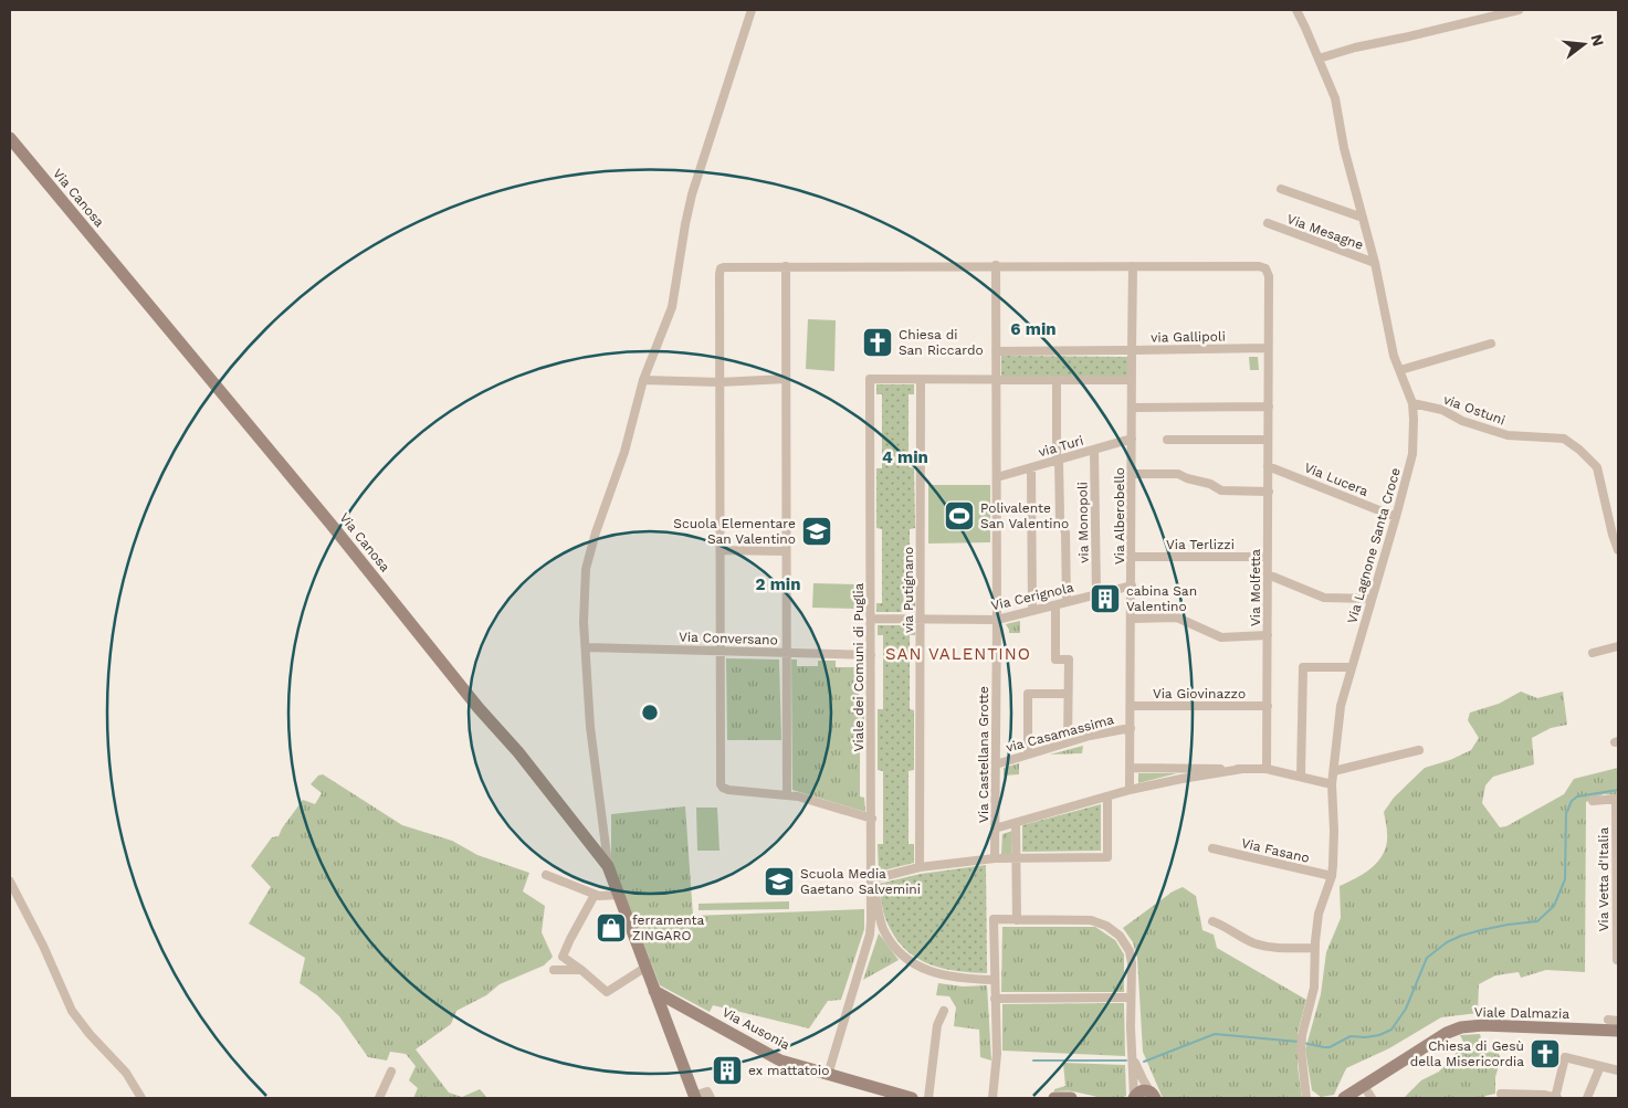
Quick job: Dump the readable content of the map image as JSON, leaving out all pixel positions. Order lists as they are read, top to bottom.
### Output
{
  "streets": {
    "main road": ["Via Canosa", "Viale Dalmazia", "Via Ausonia"],
    "street": [
      "Via Mesagne",
      "via Gallipoli",
      "via Ostuni",
      "via Turi",
      "Via Lucera",
      "Via Alberobello",
      "via Monopoli",
      "Via Terlizzi",
      "Via Lagnone Santa Croce",
      "Via Molfetta",
      "via Putignano",
      "Via Cerignola",
      "Via Conversano",
      "Viale dei Comuni di Puglia",
      "Via Giovinazzo",
      "via Casamassima",
      "Via Castellana Grotte",
      "Via Fasano",
      "Via Vetta d'Italia"
    ]
  },
  "crossings": [
    ["Via Canosa", "Via Ausonia"],
    ["Via Mesagne", "Via Lagnone Santa Croce"],
    ["via Gallipoli", "Via Alberobello"],
    ["via Gallipoli", "Viale dei Comuni di Puglia"],
    ["via Ostuni", "Via Lagnone Santa Croce"],
    ["via Turi", "Via Alberobello"],
    ["via Turi", "via Monopoli"],
    ["via Turi", "Via Castellana Grotte"],
    ["Via Lucera", "Via Lagnone Santa Croce"],
    ["Via Lucera", "Via Molfetta"],
    ["Via Alberobello", "Via Terlizzi"],
    ["Via Alberobello", "Via Cerignola"],
    ["Via Alberobello", "Via Giovinazzo"],
    ["Via Alberobello", "via Casamassima"],
    ["via Monopoli", "Via Cerignola"],
    ["Via Terlizzi", "Via Molfetta"],
    ["Via Lagnone Santa Croce", "Via Fasano"],
    ["Via Molfetta", "Via Giovinazzo"],
    ["via Putignano", "Via Cerignola"],
    ["via Putignano", "Viale dei Comuni di Puglia"],
    ["Via Cerignola", "Viale dei Comuni di Puglia"],
    ["Via Cerignola", "Via Castellana Grotte"],
    ["Via Conversano", "Viale dei Comuni di Puglia"],
    ["Viale dei Comuni di Puglia", "Via Castellana Grotte"],
    ["Viale dei Comuni di Puglia", "Via Ausonia"],
    ["via Casamassima", "Via Castellana Grotte"]
  ],
  "districts": ["SAN VALENTINO"],
  "places": {
    "church": ["Chiesa di San Riccardo", "Chiesa di Gesù della Misericordia"],
    "sports": ["Polivalente San Valentino"],
    "school or university": ["Scuola Elementare San Valentino", "Scuola Media Gaetano Salvemini"],
    "building": ["cabina San Valentino", "ex mattatoio"],
    "shop": ["ferramenta ZINGARO"]
  },
  "north": "right",
  "rings": ["6 min", "4 min", "2 min"]
}
